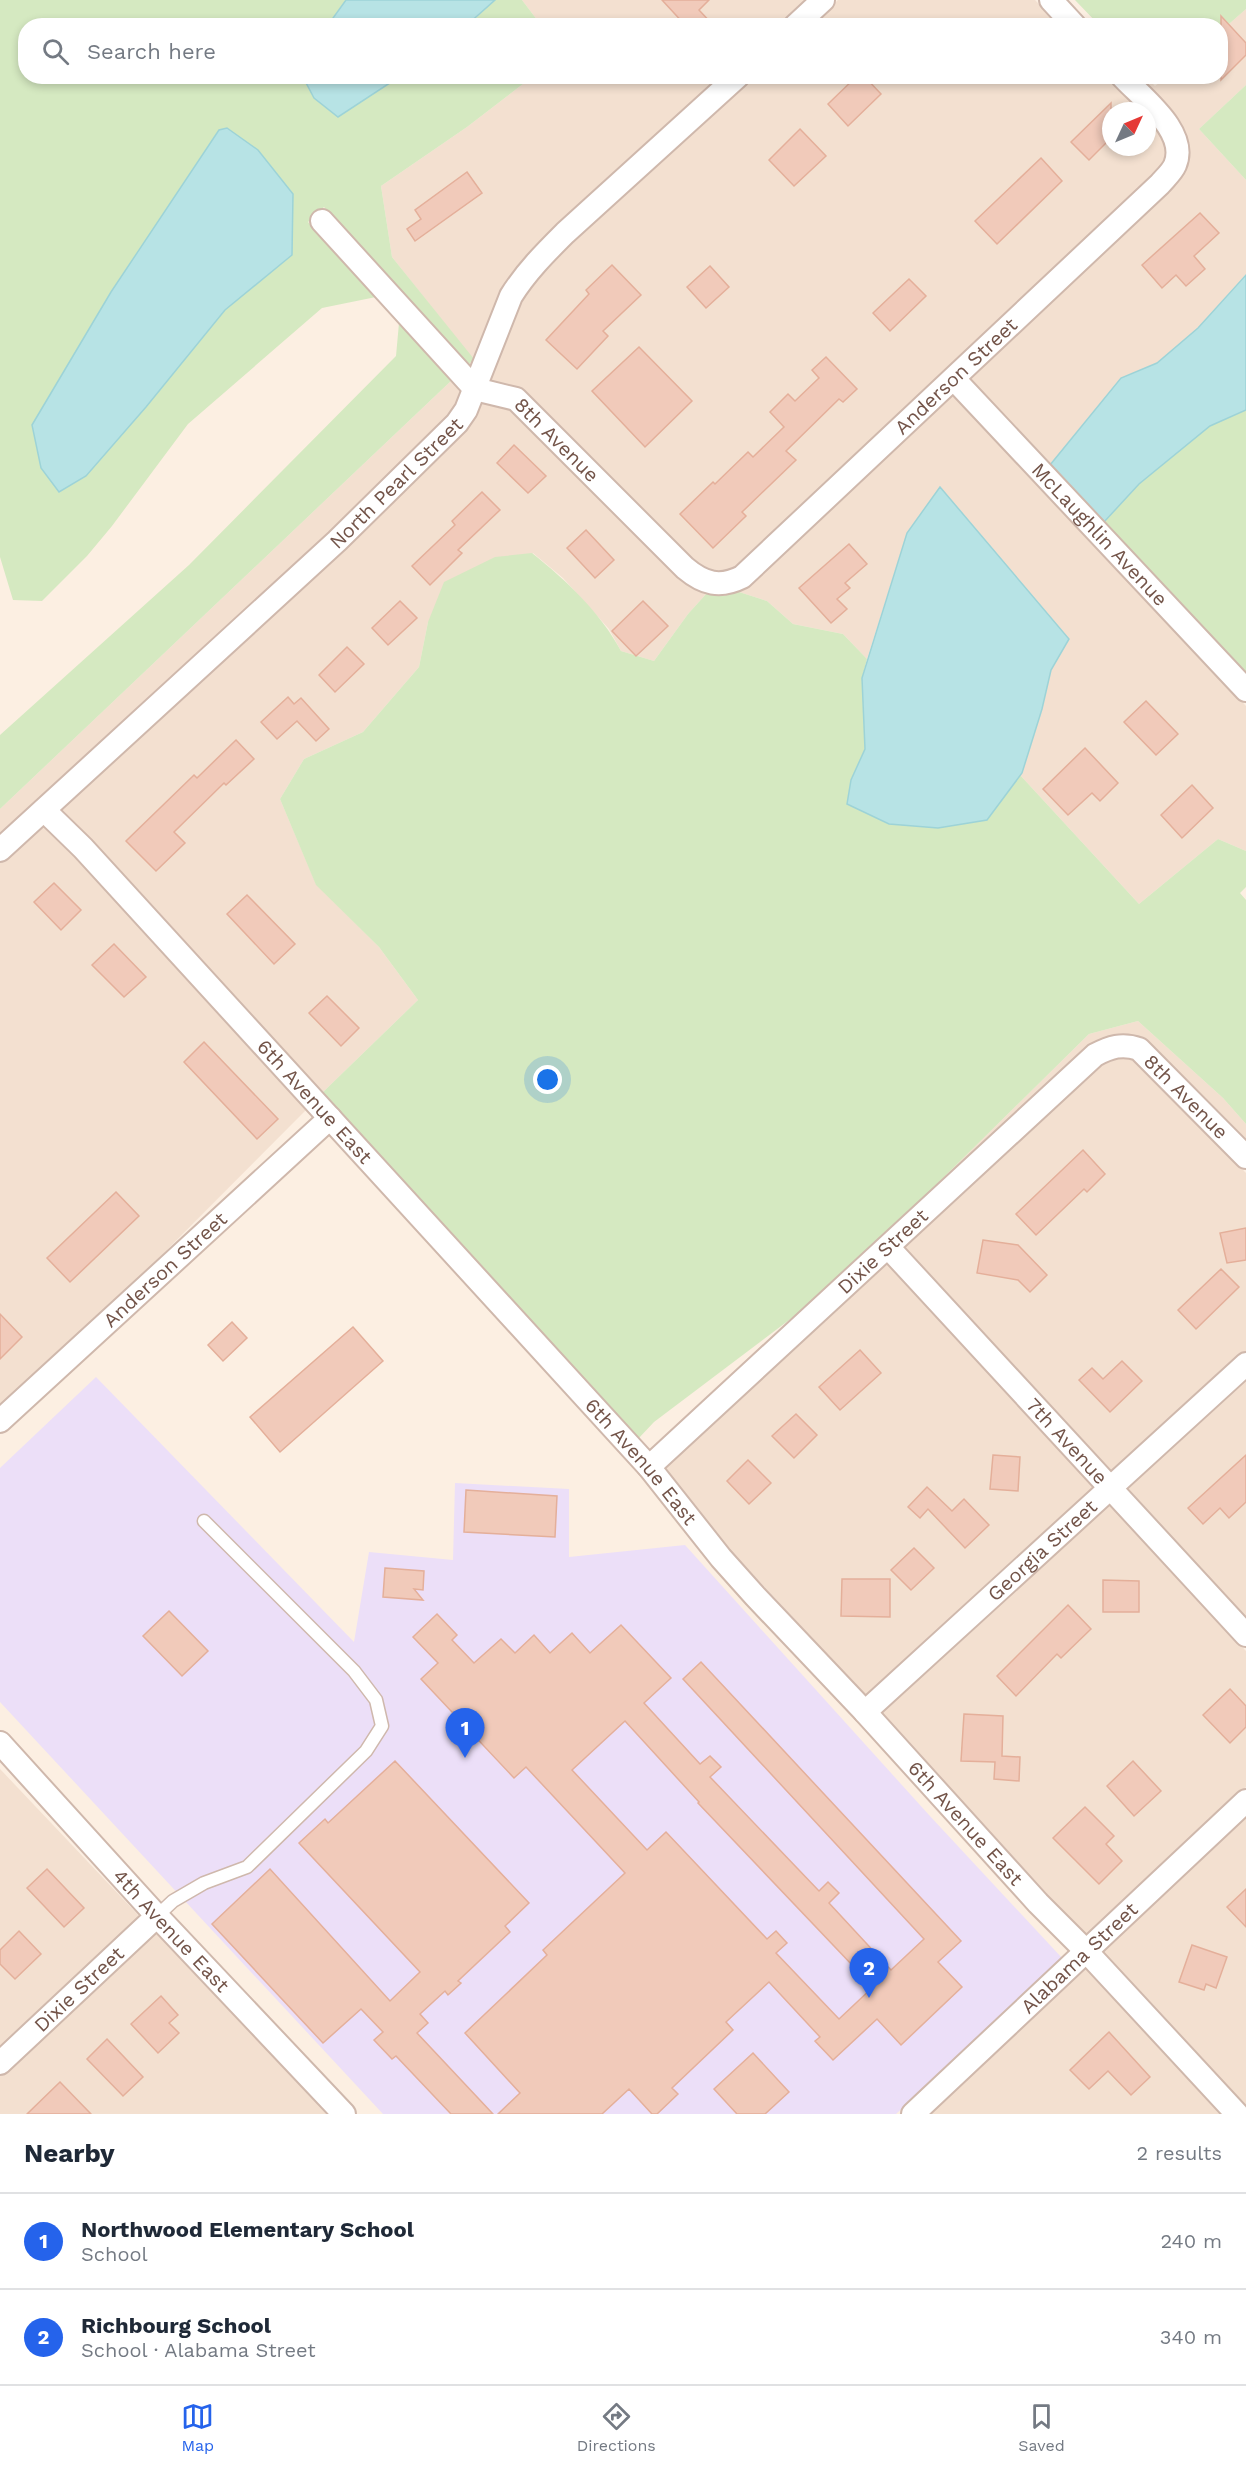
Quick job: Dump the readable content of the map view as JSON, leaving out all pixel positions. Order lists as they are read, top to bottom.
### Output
{
  "streets": {
    "street": [
      "Anderson Street",
      "8th Avenue",
      "North Pearl Street",
      "McLaughlin Avenue",
      "6th Avenue East",
      "Dixie Street",
      "7th Avenue",
      "Georgia Street",
      "4th Avenue East",
      "Alabama Street"
    ]
  },
  "crossings": [
    ["Anderson Street", "8th Avenue"],
    ["Anderson Street", "McLaughlin Avenue"],
    ["Anderson Street", "6th Avenue East"],
    ["8th Avenue", "North Pearl Street"],
    ["8th Avenue", "Dixie Street"],
    ["North Pearl Street", "6th Avenue East"],
    ["6th Avenue East", "Dixie Street"],
    ["6th Avenue East", "Georgia Street"],
    ["6th Avenue East", "Alabama Street"],
    ["Dixie Street", "7th Avenue"],
    ["Dixie Street", "4th Avenue East"],
    ["7th Avenue", "Georgia Street"]
  ],
  "north": "top right",
  "page": {
    "search": "Search here",
    "pins": ["1", "2"],
    "heading": ["Nearby", "2 results"],
    "list": [
      {
        "mark": "1",
        "name": "Northwood Elementary School",
        "note": "School",
        "value": "240 m"
      },
      {
        "mark": "2",
        "name": "Richbourg School",
        "note": "School · Alabama Street",
        "value": "340 m"
      }
    ],
    "nav": ["Map", "Directions", "Saved"]
  }
}
